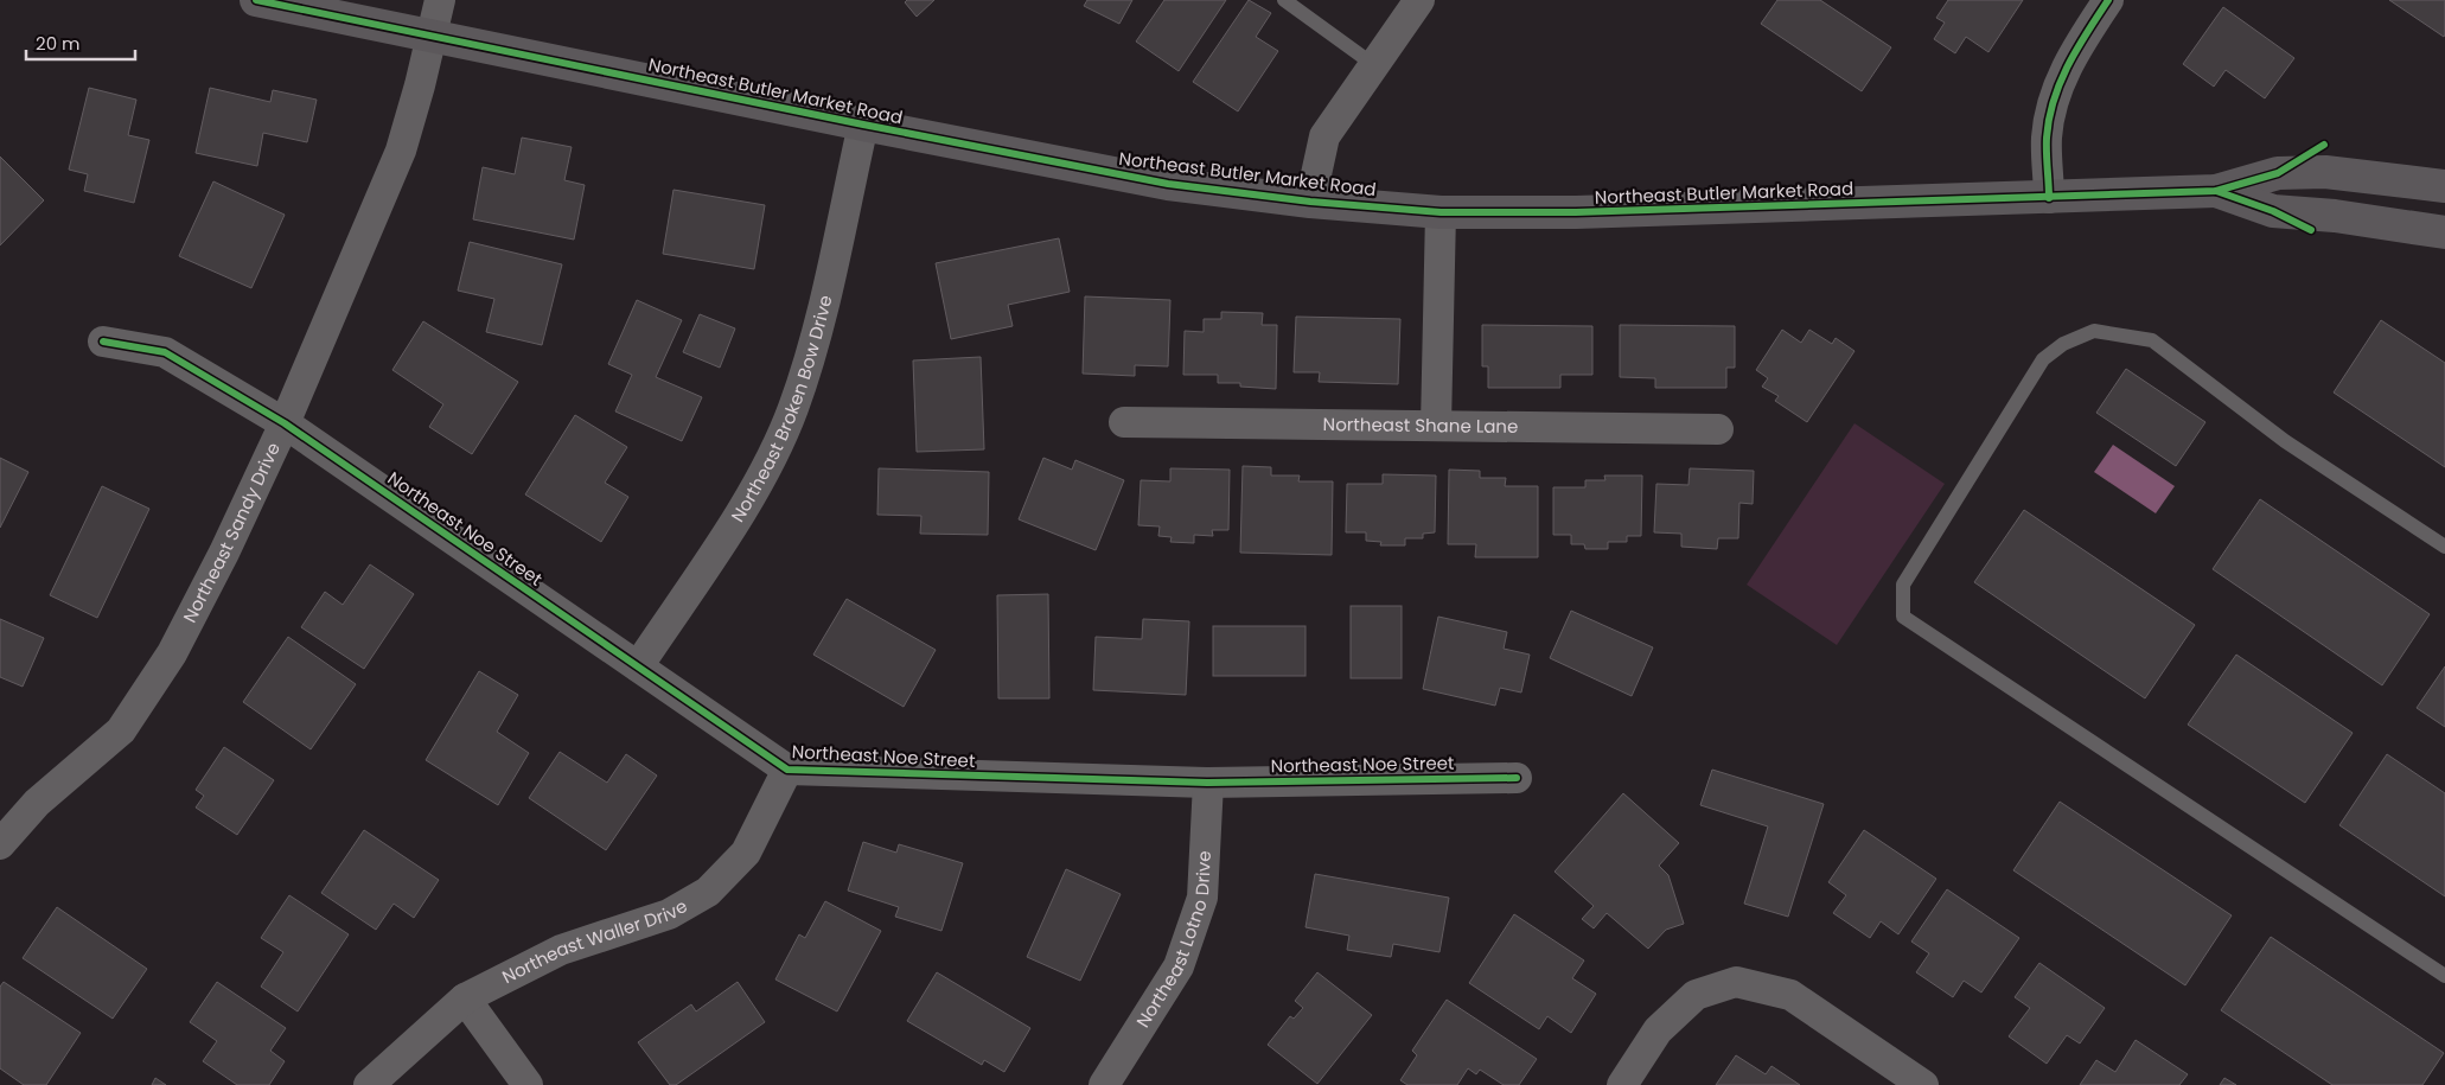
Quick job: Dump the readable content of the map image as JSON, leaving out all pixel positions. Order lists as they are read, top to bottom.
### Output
{
  "streets": {
    "main road": ["Northeast Butler Market Road"],
    "street": [
      "Northeast Broken Bow Drive",
      "Northeast Shane Lane",
      "Northeast Noe Street",
      "Northeast Sandy Drive",
      "Northeast Lotno Drive",
      "Northeast Waller Drive"
    ]
  },
  "crossings": [
    ["Northeast Butler Market Road", "Northeast Broken Bow Drive"],
    ["Northeast Butler Market Road", "Northeast Sandy Drive"],
    ["Northeast Broken Bow Drive", "Northeast Noe Street"],
    ["Northeast Noe Street", "Northeast Sandy Drive"],
    ["Northeast Noe Street", "Northeast Lotno Drive"],
    ["Northeast Noe Street", "Northeast Waller Drive"]
  ],
  "scale_bar": "20 m"
}
